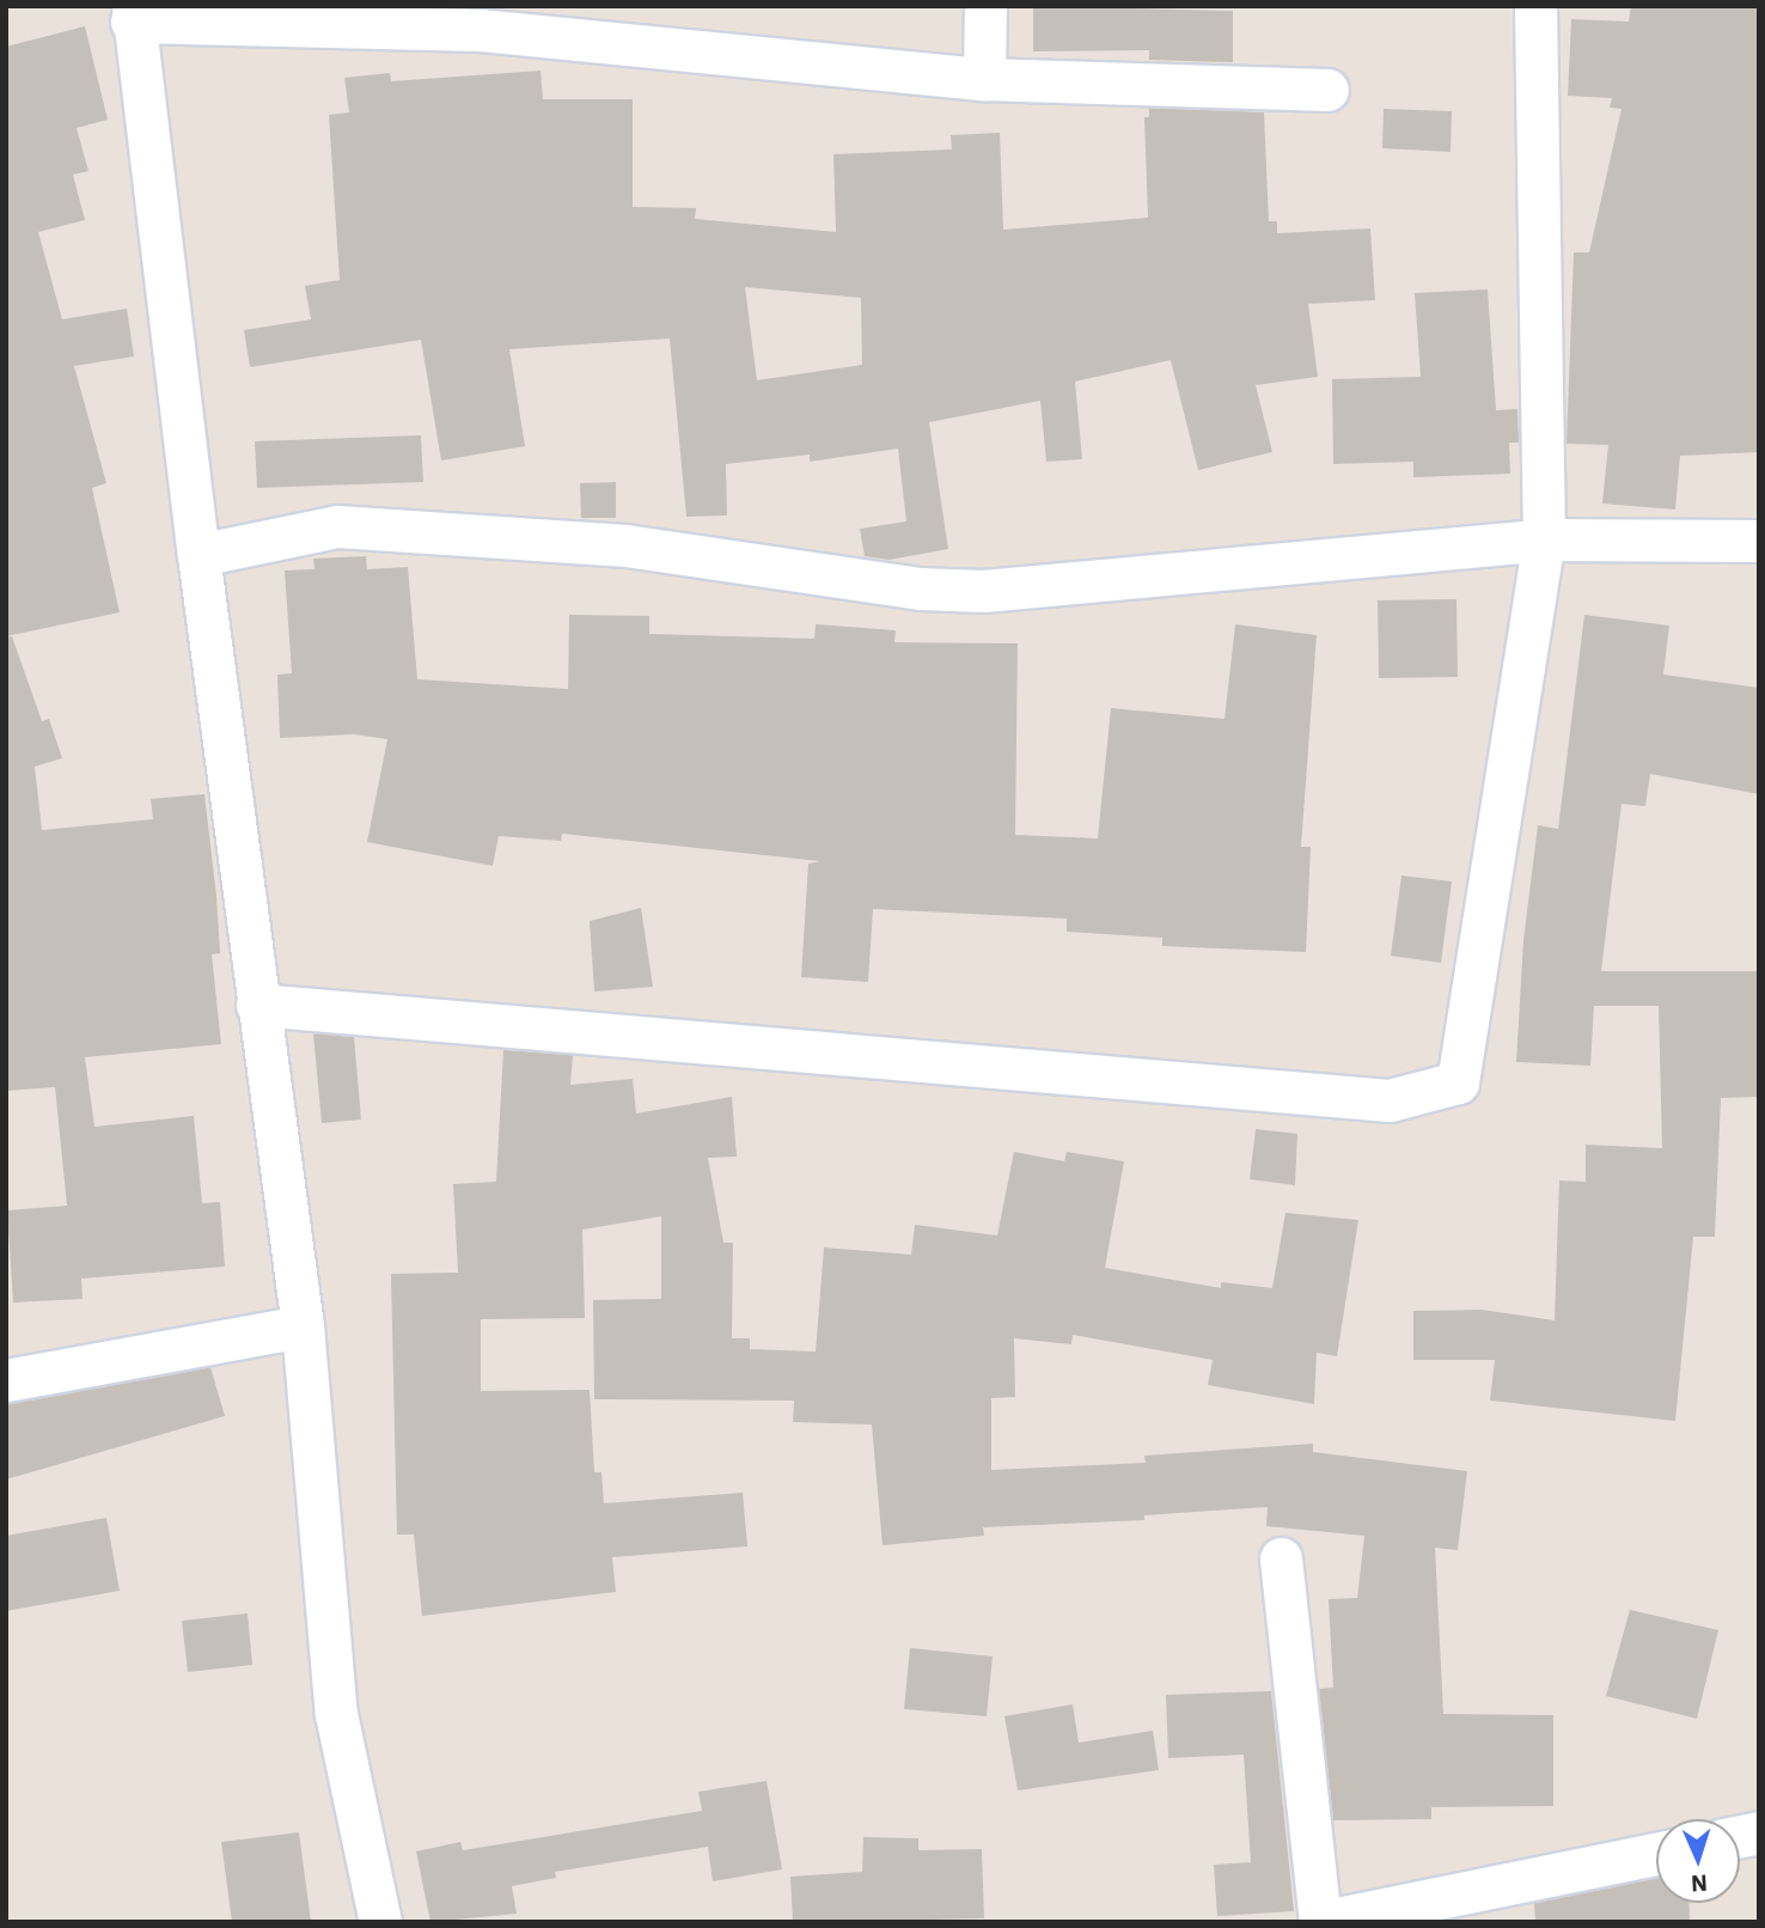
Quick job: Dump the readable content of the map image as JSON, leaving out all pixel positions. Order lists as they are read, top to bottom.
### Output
{
  "north": "bottom"
}
